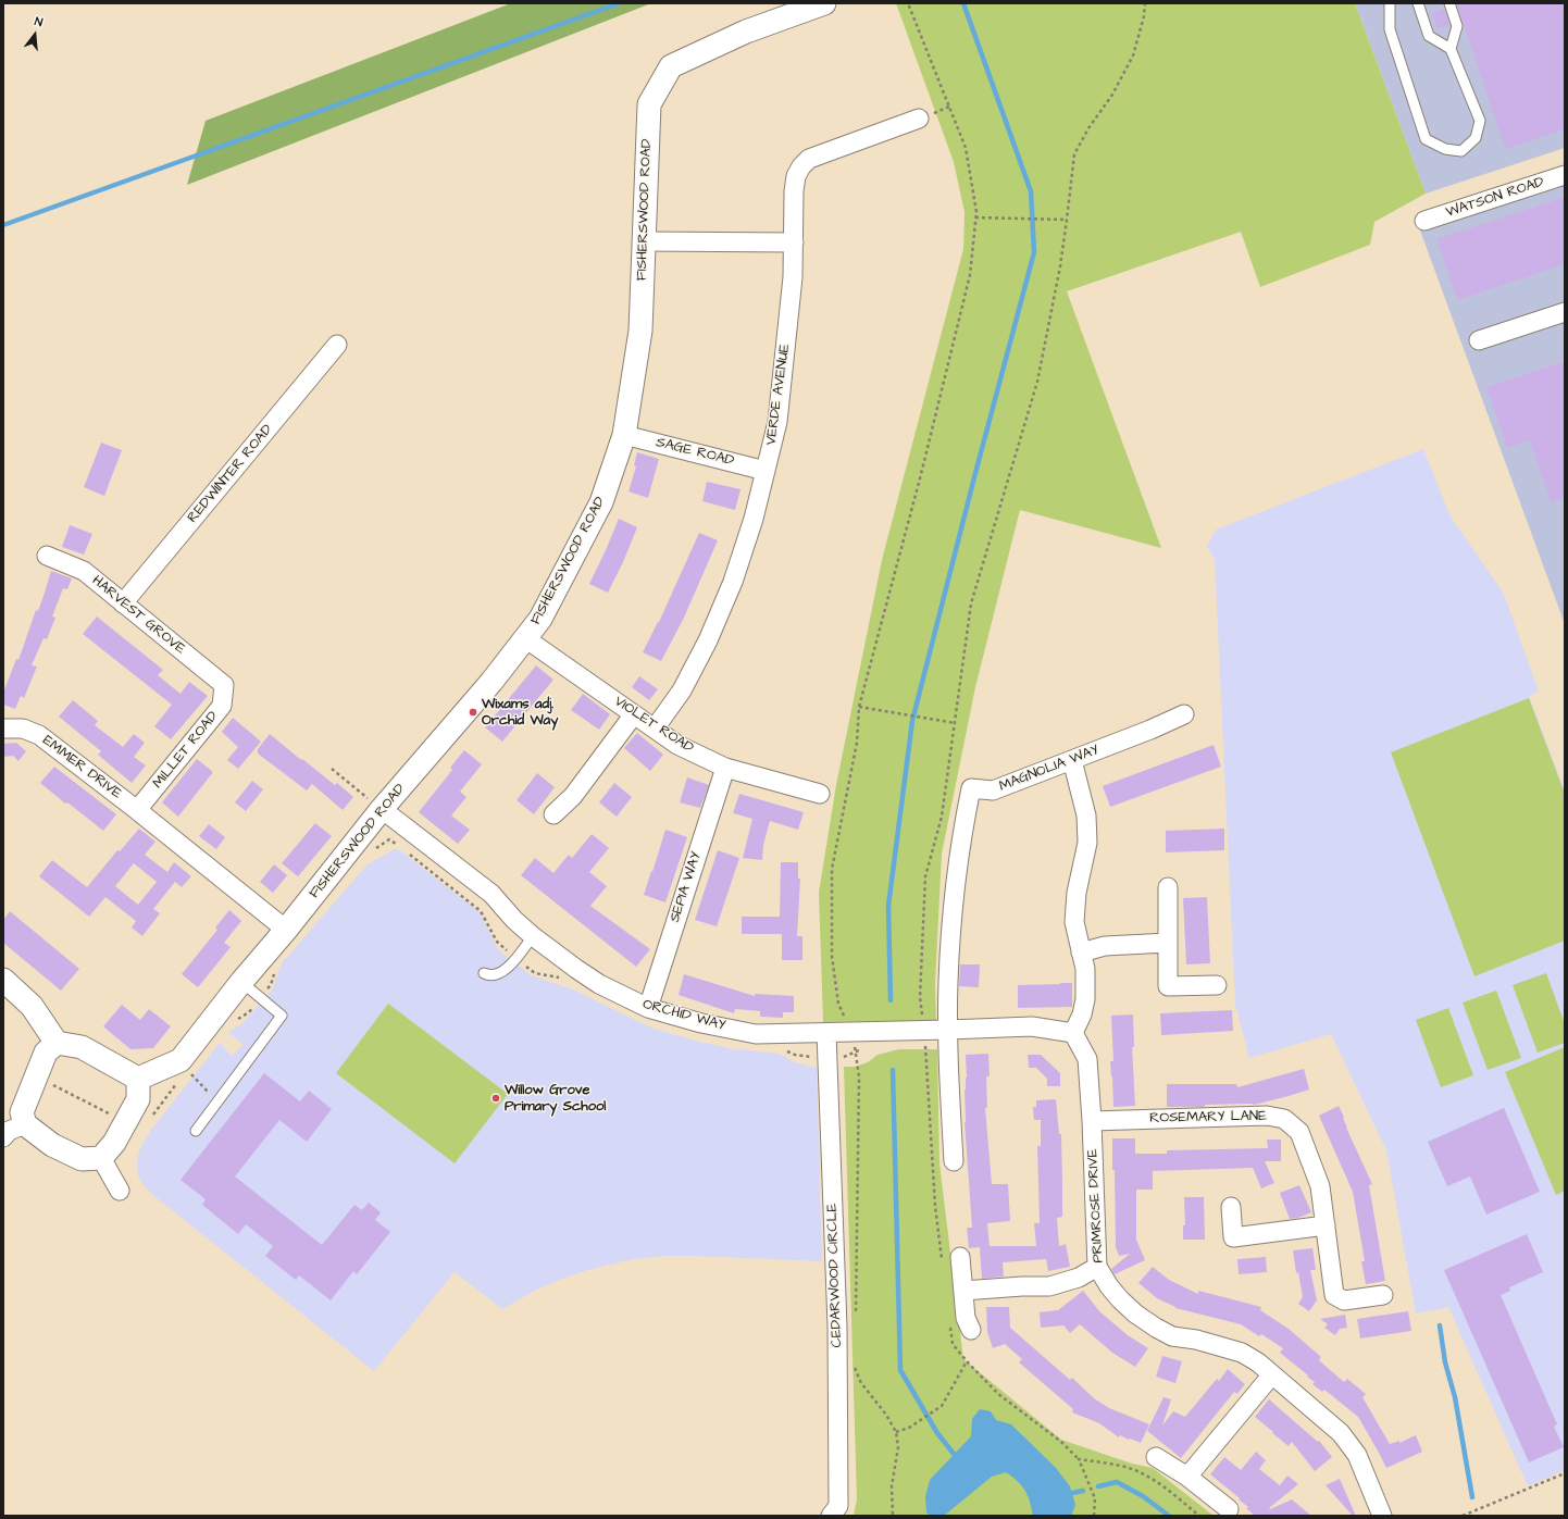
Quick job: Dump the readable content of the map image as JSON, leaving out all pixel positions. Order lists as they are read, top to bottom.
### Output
{
  "streets": {
    "street": [
      "WATSON ROAD",
      "FISHERSWOOD ROAD",
      "VERDE AVENUE",
      "SAGE ROAD",
      "REDWINTER ROAD",
      "HARVEST GROVE",
      "VIOLET ROAD",
      "MILLET ROAD",
      "EMMER DRIVE",
      "MAGNOLIA WAY",
      "SEPIA WAY",
      "ORCHID WAY",
      "ROSEMARY LANE",
      "PRIMROSE DRIVE",
      "CEDARWOOD CIRCLE"
    ]
  },
  "crossings": [
    ["FISHERSWOOD ROAD", "SAGE ROAD"],
    ["FISHERSWOOD ROAD", "VIOLET ROAD"],
    ["FISHERSWOOD ROAD", "EMMER DRIVE"],
    ["FISHERSWOOD ROAD", "ORCHID WAY"],
    ["VERDE AVENUE", "SAGE ROAD"],
    ["VERDE AVENUE", "VIOLET ROAD"],
    ["REDWINTER ROAD", "HARVEST GROVE"],
    ["HARVEST GROVE", "MILLET ROAD"],
    ["VIOLET ROAD", "SEPIA WAY"],
    ["MILLET ROAD", "EMMER DRIVE"],
    ["MAGNOLIA WAY", "ORCHID WAY"],
    ["SEPIA WAY", "ORCHID WAY"],
    ["ORCHID WAY", "PRIMROSE DRIVE"],
    ["ORCHID WAY", "CEDARWOOD CIRCLE"],
    ["ROSEMARY LANE", "PRIMROSE DRIVE"]
  ],
  "places": ["Wixams adj. Orchid Way", "Willow Grove Primary School"],
  "north": "top"
}
